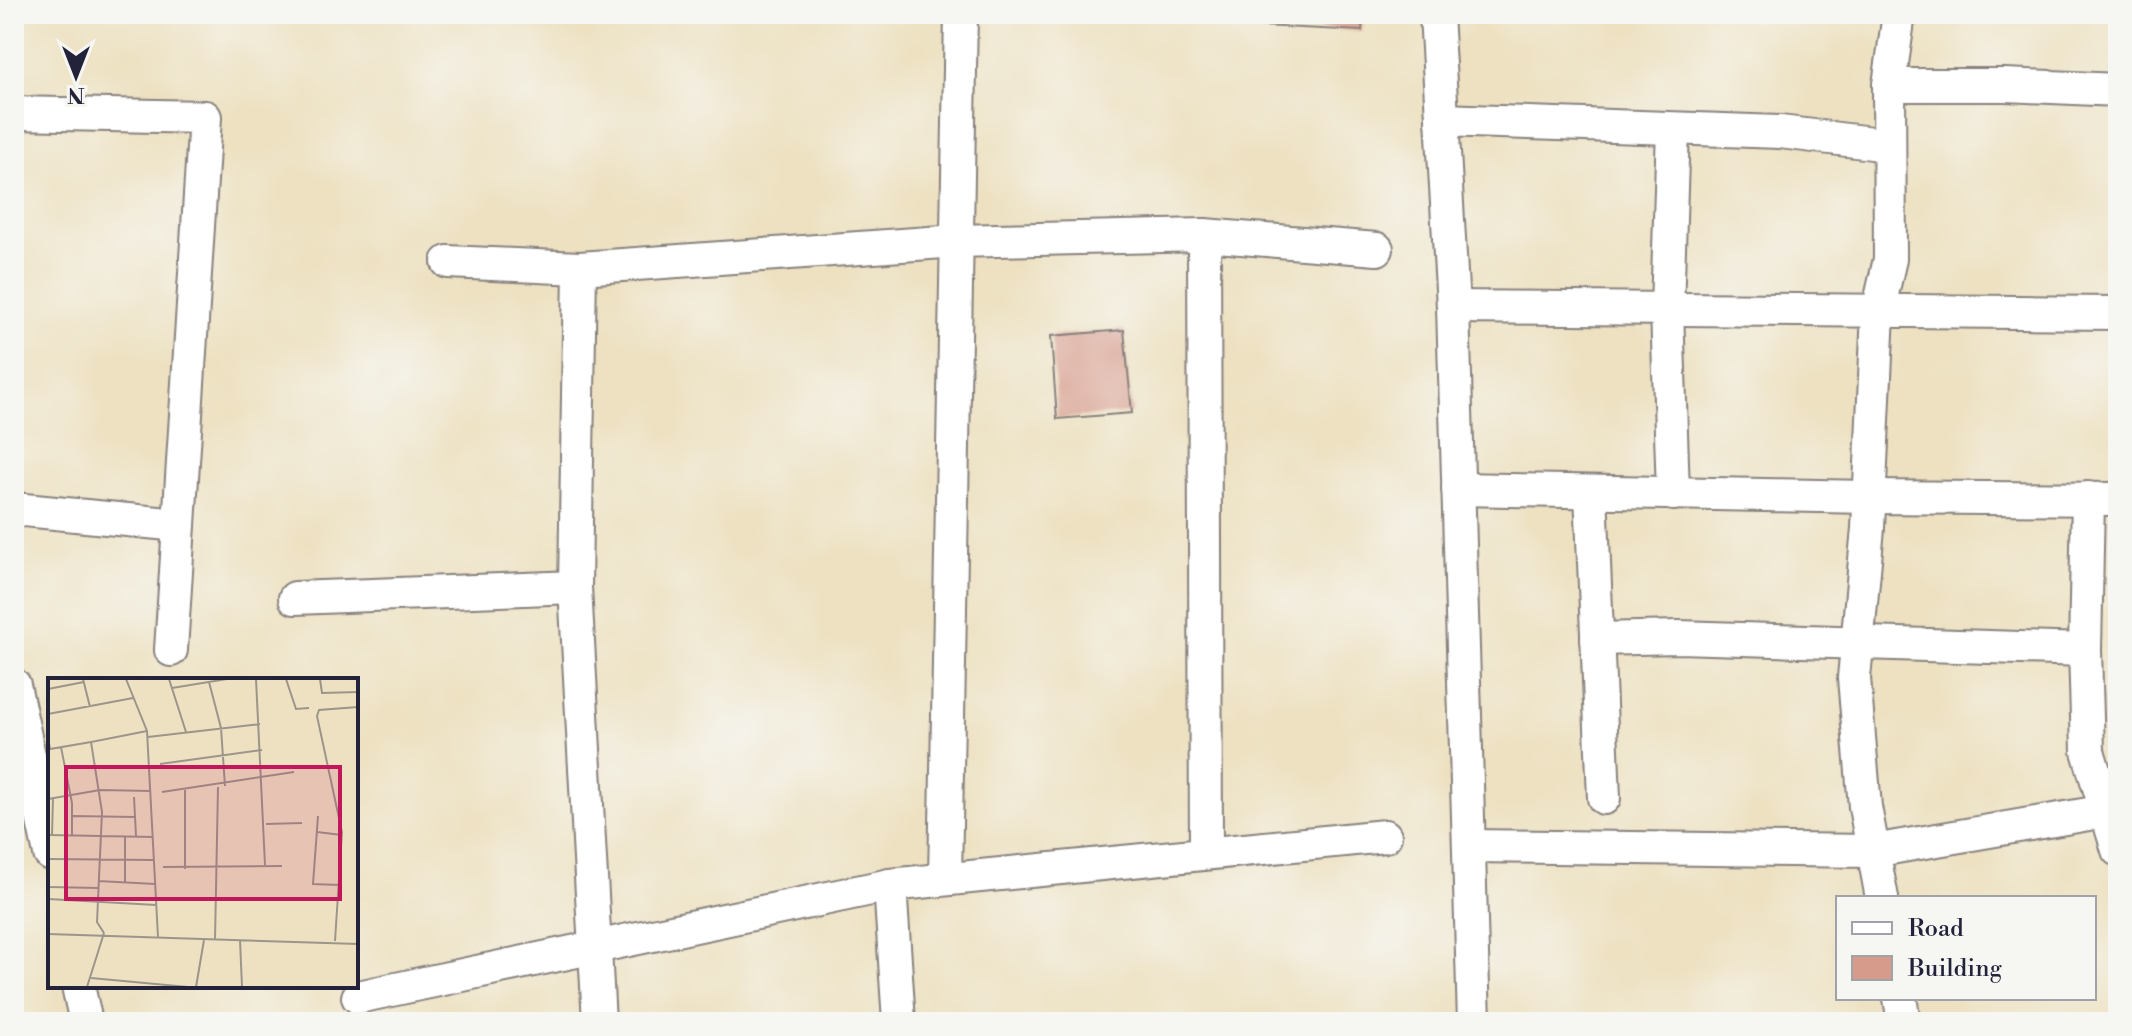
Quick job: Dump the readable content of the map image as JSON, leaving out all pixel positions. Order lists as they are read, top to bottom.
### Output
{
  "legend": ["Road", "Building"],
  "north": "bottom"
}
